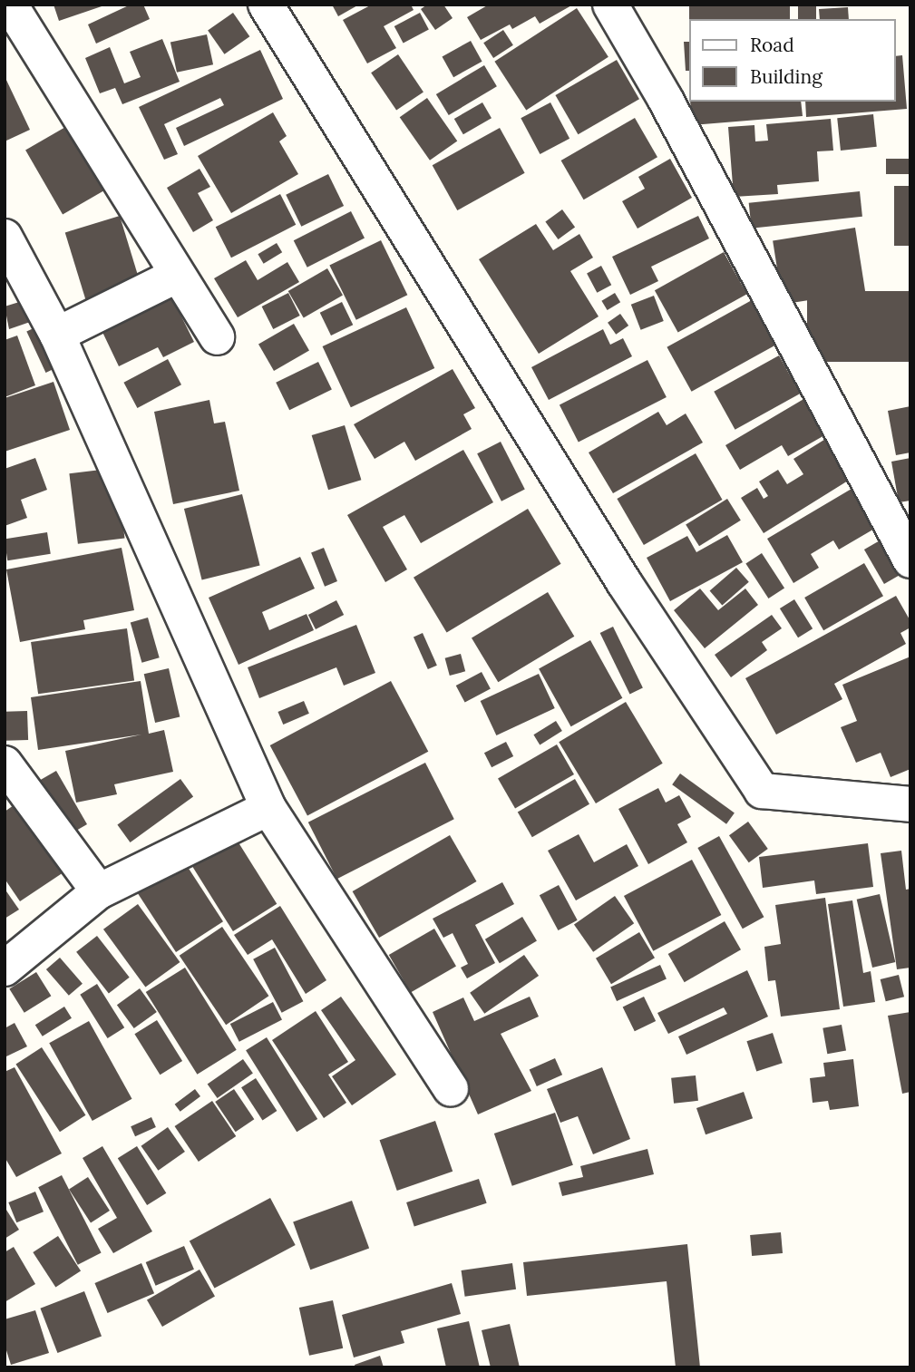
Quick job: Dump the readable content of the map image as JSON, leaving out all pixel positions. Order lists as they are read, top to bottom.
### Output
{
  "legend": ["Road", "Building"]
}
